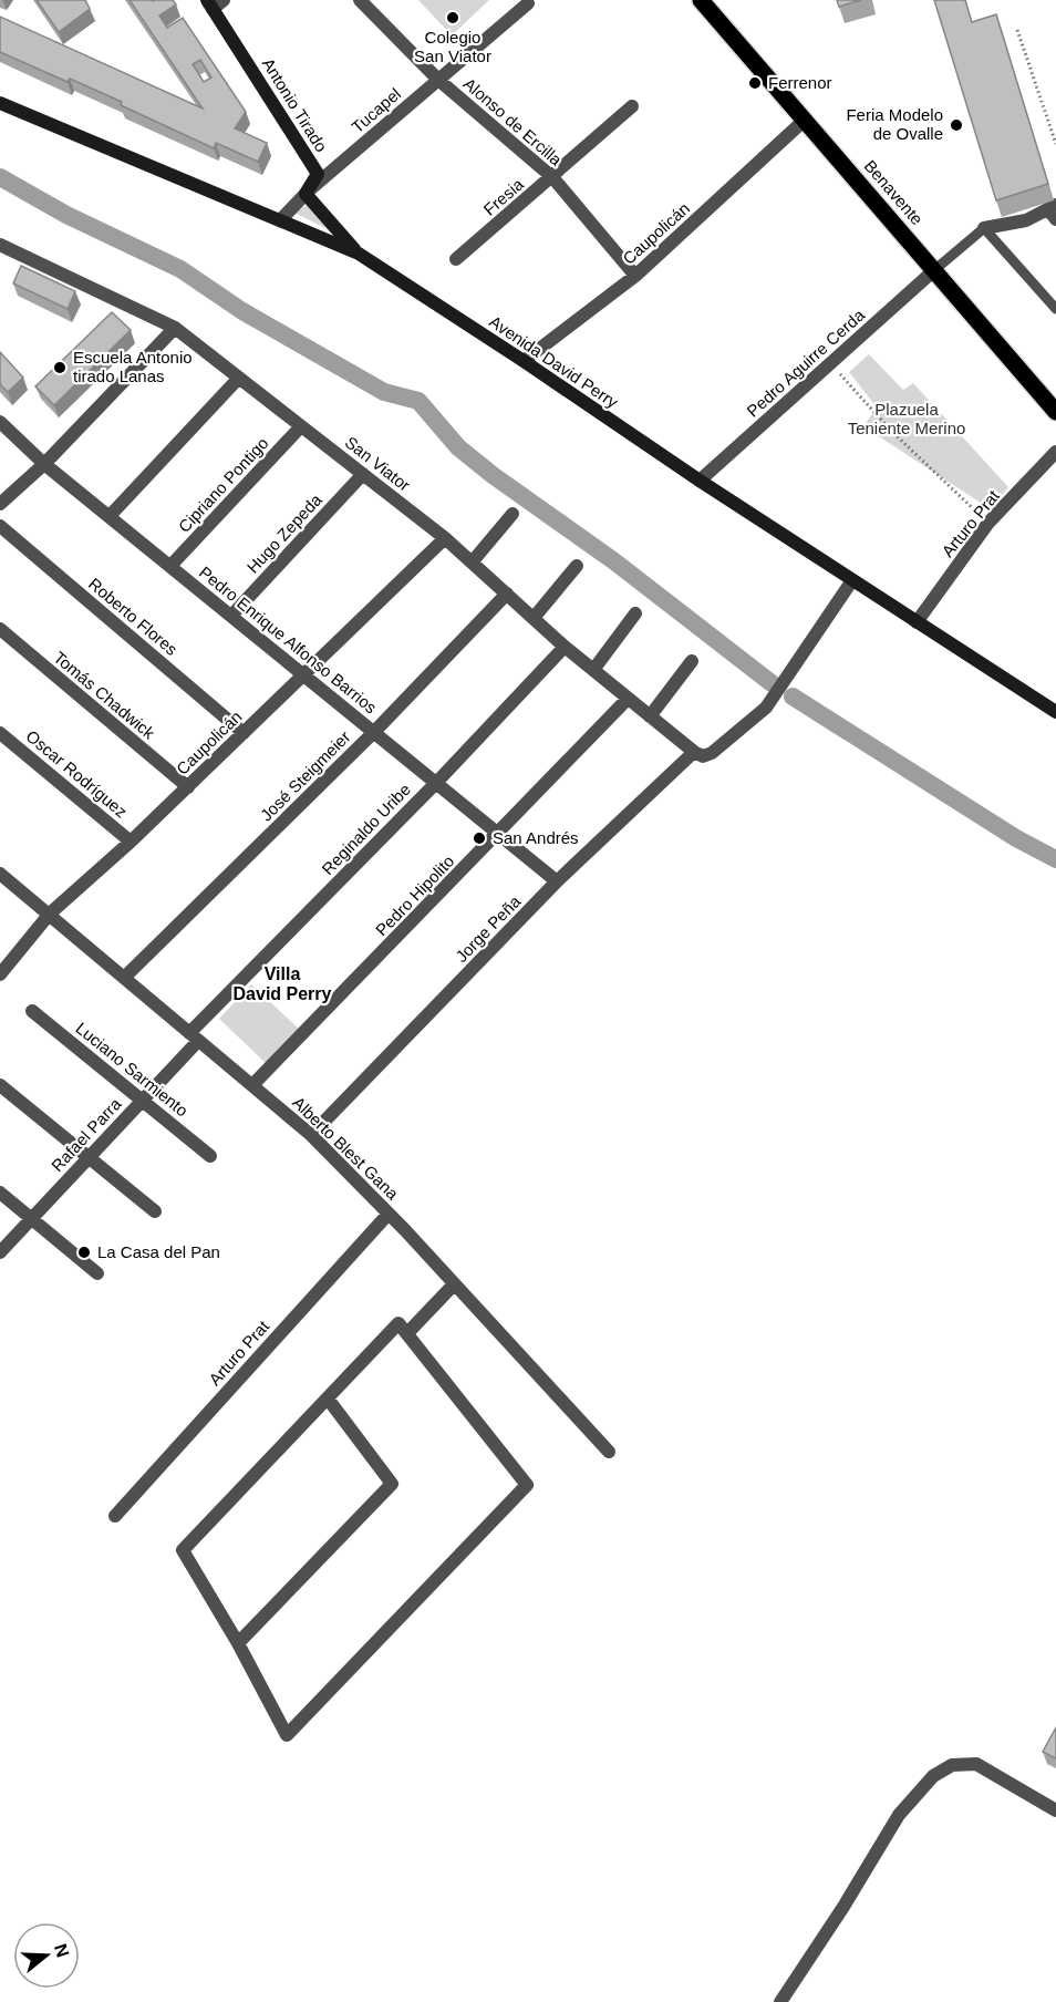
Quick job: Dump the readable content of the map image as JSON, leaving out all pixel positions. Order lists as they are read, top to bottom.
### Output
{
  "streets": {
    "main road": ["Antonio Tirado", "Benavente", "Avenida David Perry"],
    "street": [
      "Tucapel",
      "Alonso de Ercilla",
      "Fresia",
      "Caupolicán",
      "Pedro Aguirre Cerda",
      "San Viator",
      "Cipriano Pontigo",
      "Arturo Prat",
      "Hugo Zepeda",
      "Roberto Flores",
      "Pedro Enrique Alfonso Barrios",
      "Tomás Chadwick",
      "Oscar Rodríguez",
      "José Steigmeier",
      "Reginaldo Uribe",
      "Pedro Hipolito",
      "Jorge Peña",
      "Luciano Sarmiento",
      "Rafael Parra",
      "Alberto Blest Gana"
    ]
  },
  "crossings": [
    ["Antonio Tirado", "Tucapel"],
    ["Tucapel", "Alonso de Ercilla"],
    ["Tucapel", "Avenida David Perry"],
    ["Alonso de Ercilla", "Fresia"],
    ["Alonso de Ercilla", "Caupolicán"],
    ["Benavente", "Caupolicán"],
    ["Benavente", "Pedro Aguirre Cerda"],
    ["Caupolicán", "Avenida David Perry"],
    ["Caupolicán", "San Viator"],
    ["Caupolicán", "Roberto Flores"],
    ["Caupolicán", "Pedro Enrique Alfonso Barrios"],
    ["Caupolicán", "Tomás Chadwick"],
    ["Caupolicán", "Oscar Rodríguez"],
    ["Caupolicán", "Alberto Blest Gana"],
    ["Avenida David Perry", "Pedro Aguirre Cerda"],
    ["Avenida David Perry", "Arturo Prat"],
    ["Avenida David Perry", "Jorge Peña"],
    ["San Viator", "Cipriano Pontigo"],
    ["San Viator", "Hugo Zepeda"],
    ["San Viator", "José Steigmeier"],
    ["San Viator", "Reginaldo Uribe"],
    ["San Viator", "Pedro Hipolito"],
    ["San Viator", "Jorge Peña"],
    ["Cipriano Pontigo", "Pedro Enrique Alfonso Barrios"],
    ["Arturo Prat", "Alberto Blest Gana"],
    ["Hugo Zepeda", "Pedro Enrique Alfonso Barrios"],
    ["Pedro Enrique Alfonso Barrios", "José Steigmeier"],
    ["Pedro Enrique Alfonso Barrios", "Reginaldo Uribe"],
    ["Pedro Enrique Alfonso Barrios", "Pedro Hipolito"],
    ["Pedro Enrique Alfonso Barrios", "Jorge Peña"],
    ["José Steigmeier", "Alberto Blest Gana"],
    ["Reginaldo Uribe", "Rafael Parra"],
    ["Reginaldo Uribe", "Alberto Blest Gana"],
    ["Pedro Hipolito", "Alberto Blest Gana"],
    ["Jorge Peña", "Alberto Blest Gana"],
    ["Luciano Sarmiento", "Rafael Parra"],
    ["Rafael Parra", "Alberto Blest Gana"]
  ],
  "districts": ["Villa David Perry"],
  "parks": ["Plazuela Teniente Merino"],
  "places": [
    "Colegio San Viator",
    "Ferrenor",
    "Feria Modelo de Ovalle",
    "Escuela Antonio tirado Lanas",
    "San Andrés",
    "La Casa del Pan"
  ],
  "north": "right"
}
